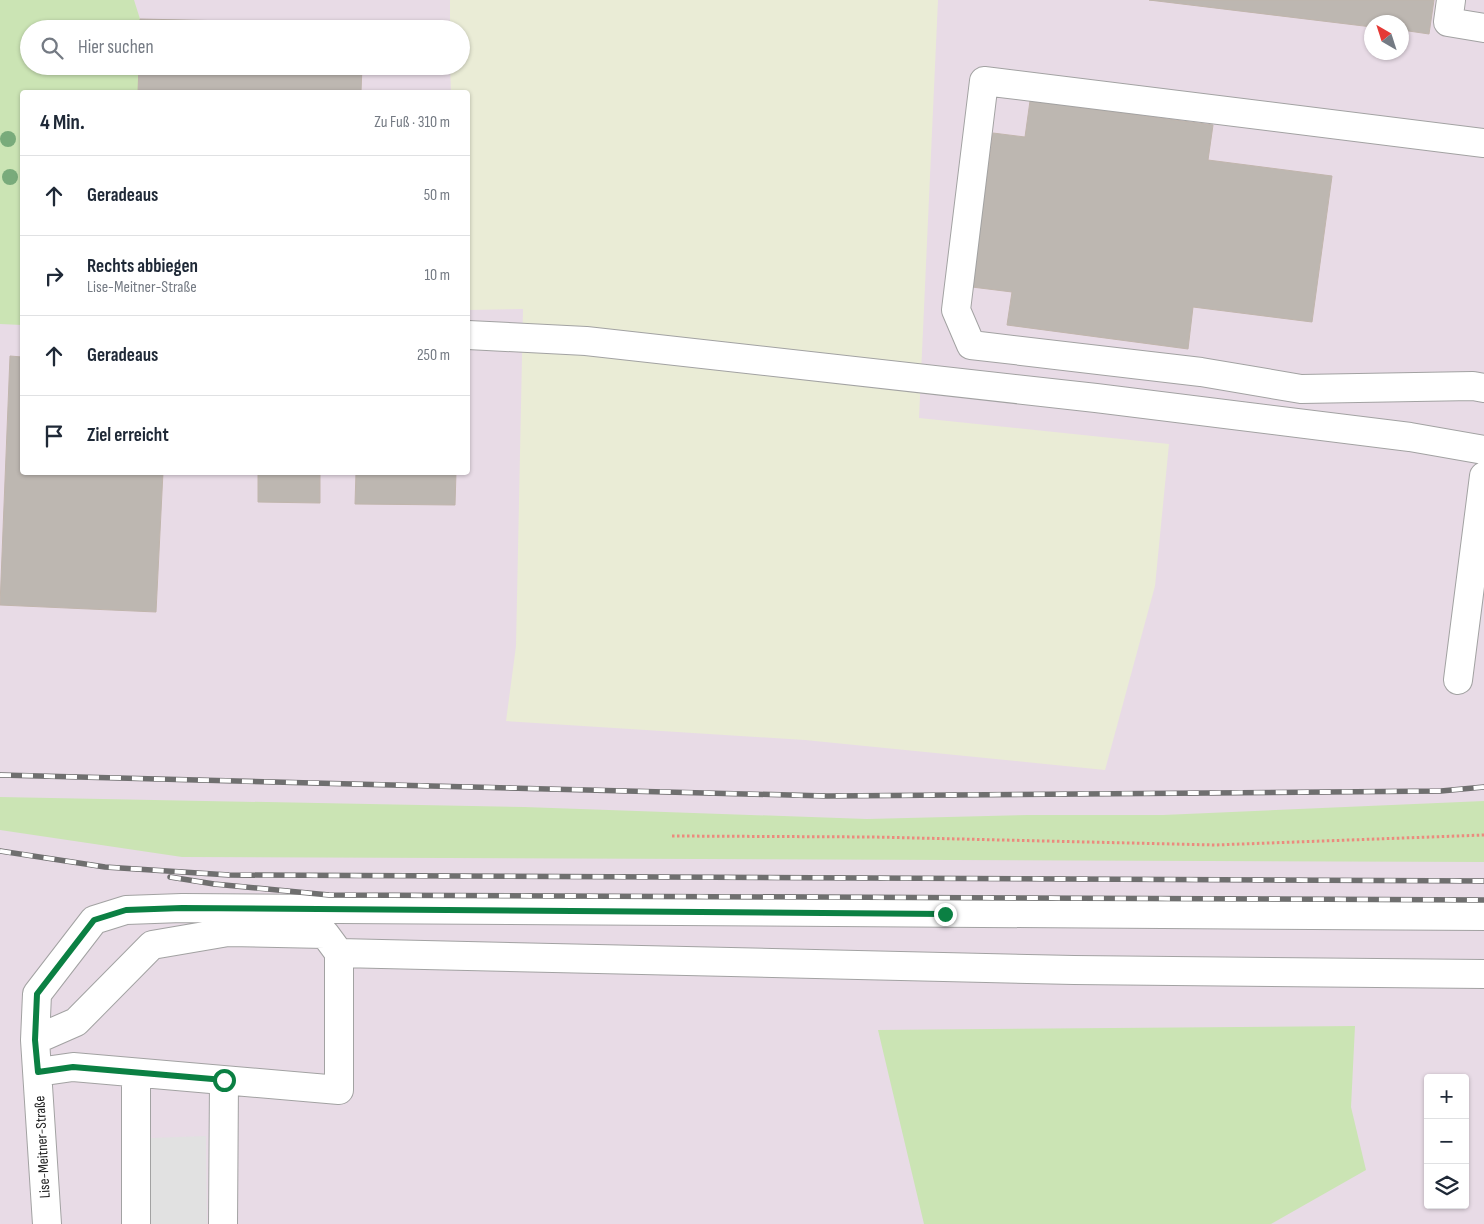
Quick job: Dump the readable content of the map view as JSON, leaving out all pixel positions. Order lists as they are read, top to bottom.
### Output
{
  "streets": {
    "street": ["Lise-Meitner-Straße"]
  },
  "north": "top left",
  "page": {
    "search": "Hier suchen",
    "heading": ["4 Min.", "Zu Fuß · 310 m"],
    "list": [
      ["Geradeaus", "50 m"],
      ["Rechts abbiegen", "Lise-Meitner-Straße", "10 m"],
      ["Geradeaus", "250 m"],
      "Ziel erreicht"
    ],
    "map_buttons": ["+", "−"]
  }
}
